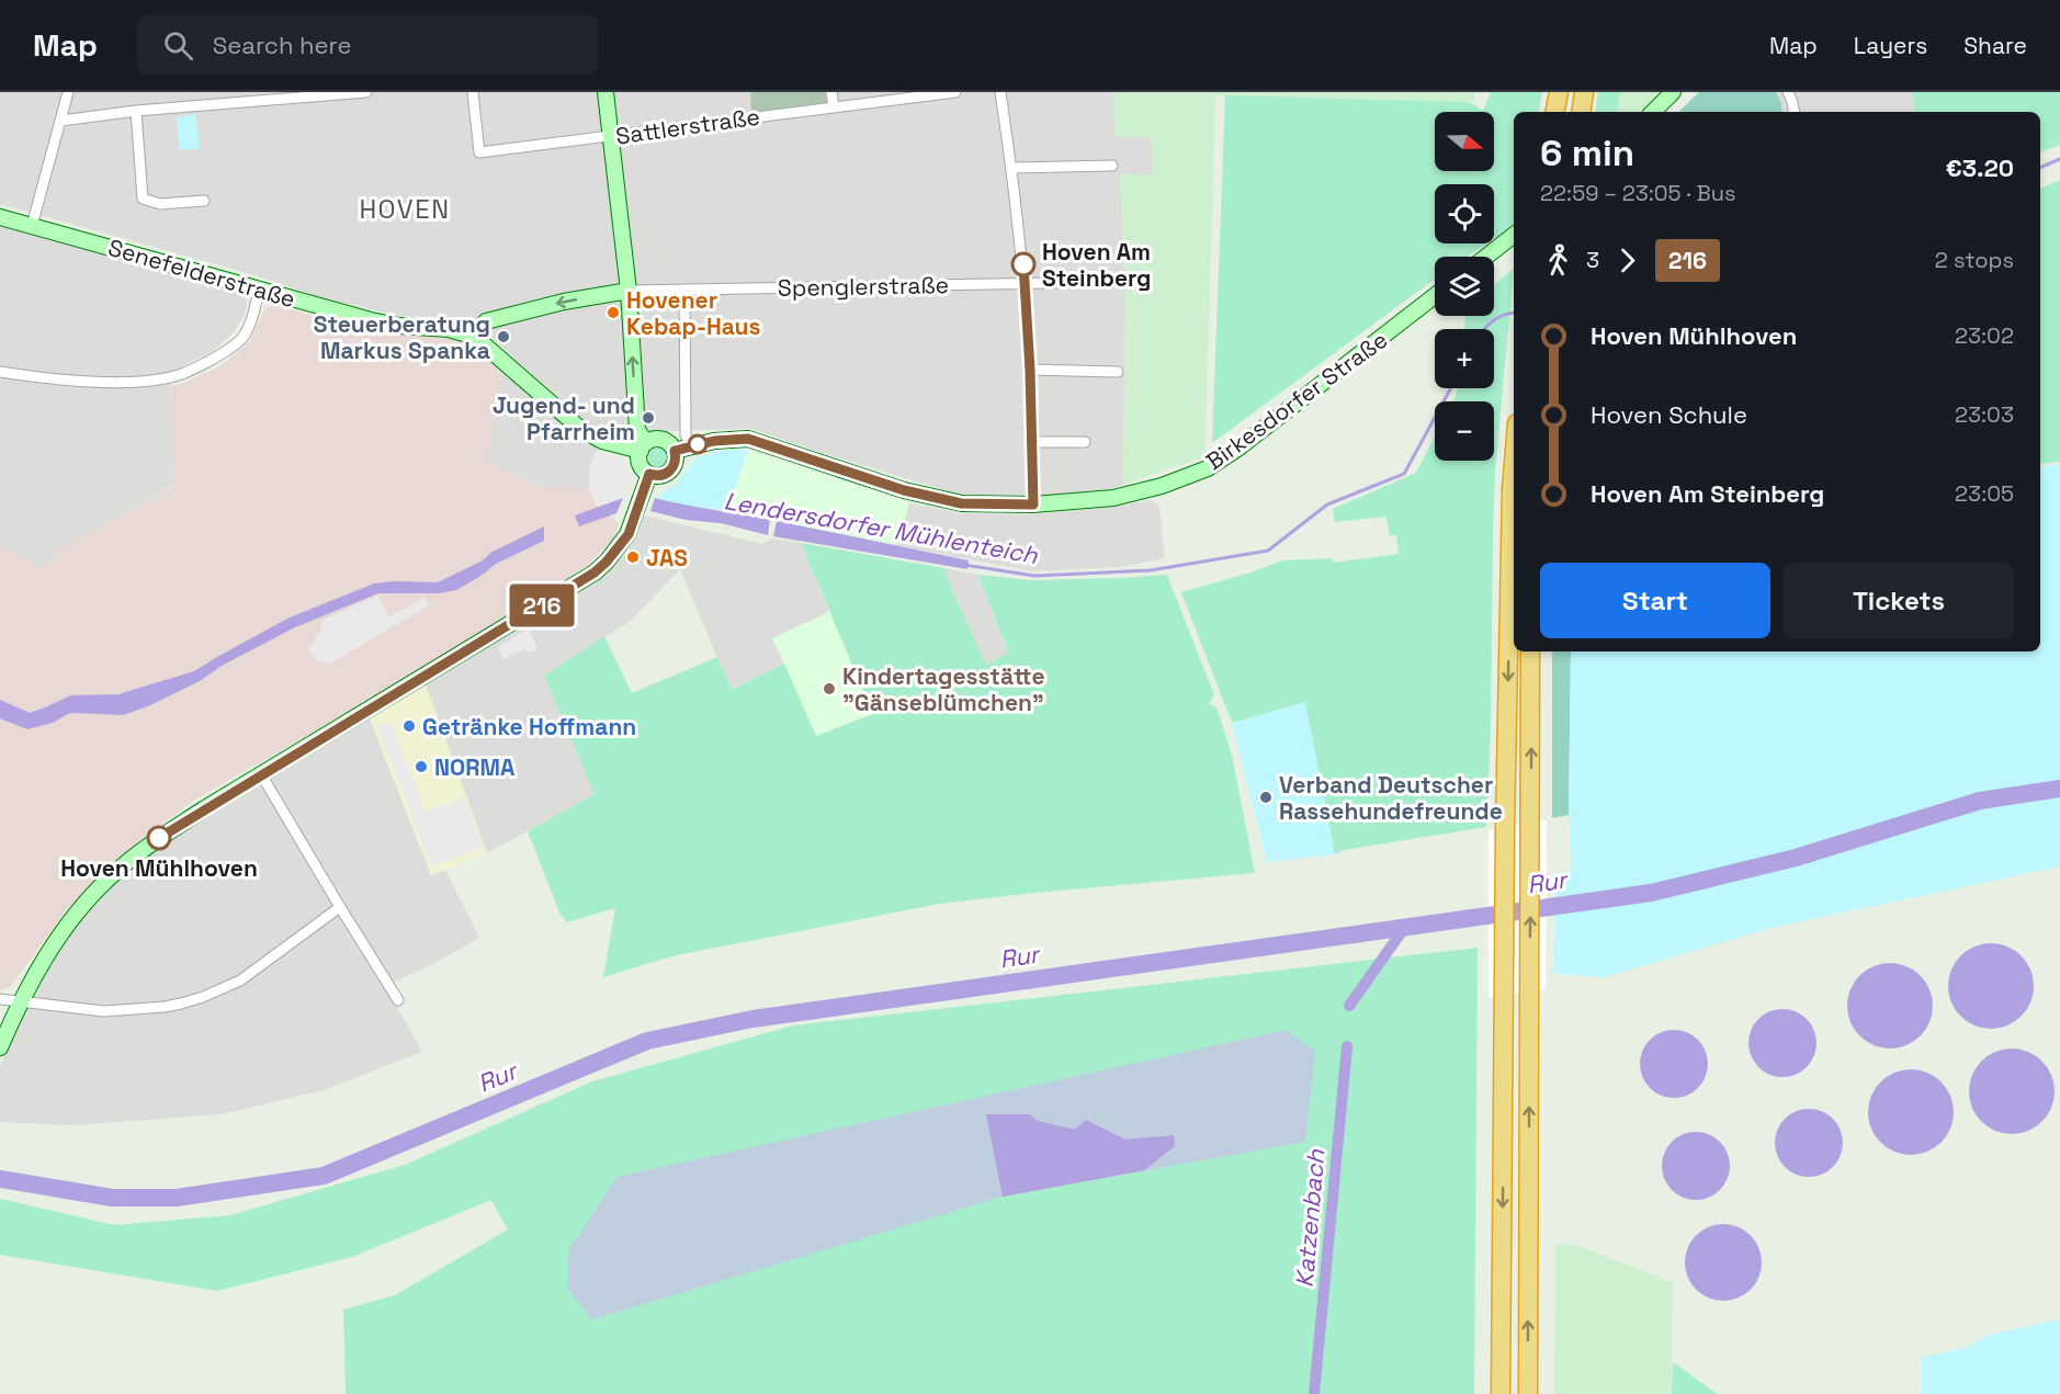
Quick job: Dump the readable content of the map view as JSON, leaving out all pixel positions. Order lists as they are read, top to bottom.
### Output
{
  "streets": {
    "main road": ["Senefelderstraße", "Spenglerstraße", "Birkesdorfer Straße"],
    "street": ["Sattlerstraße"]
  },
  "crossings": [
    ["Senefelderstraße", "Spenglerstraße"],
    ["Senefelderstraße", "Birkesdorfer Straße"]
  ],
  "districts": ["HOVEN"],
  "water": ["Lendersdorfer Mühlenteich", "Rur", "Katzenbach"],
  "places": [
    "Hoven Am Steinberg",
    "Hovener Kebap-Haus",
    "Steuerberatung Markus Spanka",
    "Jugend- und Pfarrheim",
    "JAS",
    "Kindertagesstätte \"Gänseblümchen\"",
    "Getränke Hoffmann",
    "NORMA",
    "Verband Deutscher Rassehundefreunde",
    "Hoven Mühlhoven"
  ],
  "lines": ["bus line 216"],
  "north": "right",
  "page": {
    "header": "Map",
    "search": "Search here",
    "nav": ["Map", "Layers", "Share"],
    "on_map": "216",
    "map_buttons": ["+", "−"],
    "heading": ["6 min", "22:59 – 23:05 · Bus", "€3.20"],
    "legs": ["3", "216", "2 stops"],
    "list": [
      {
        "name": "Hoven Mühlhoven",
        "value": "23:02"
      },
      {
        "name": "Hoven Schule",
        "value": "23:03"
      },
      {
        "name": "Hoven Am Steinberg",
        "value": "23:05"
      }
    ],
    "buttons": ["Start", "Tickets"]
  }
}
